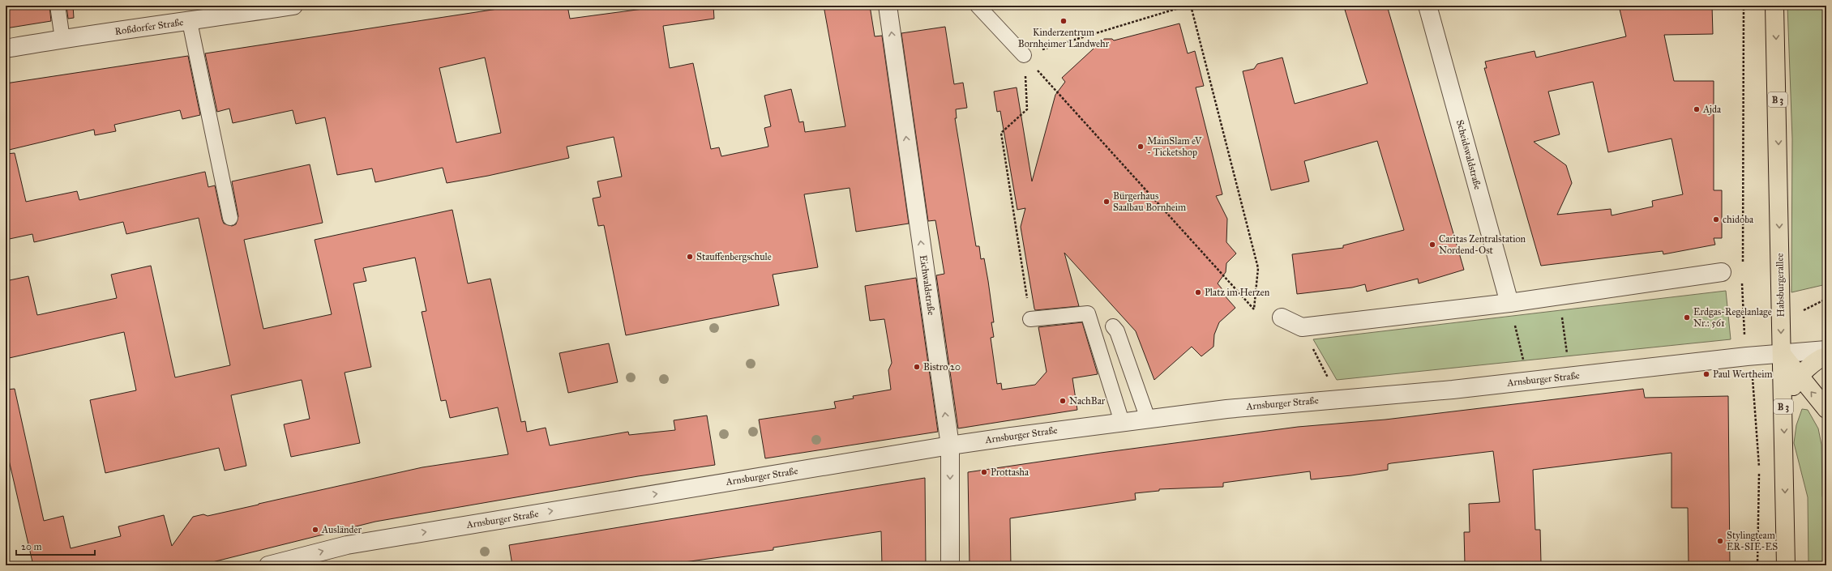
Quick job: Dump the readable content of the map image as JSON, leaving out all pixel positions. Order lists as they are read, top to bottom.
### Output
{
  "streets": {
    "main road": ["B 3", "Habsburgerallee"],
    "street": [
      "Roßdorfer Straße",
      "Scheidswaldstraße",
      "Eichwaldstraße",
      "Arnsburger Straße"
    ]
  },
  "crossings": [
    ["Eichwaldstraße", "Arnsburger Straße"],
    ["Habsburgerallee", "Arnsburger Straße"]
  ],
  "one_way": ["Habsburgerallee", "Arnsburger Straße"],
  "places": [
    "Kinderzentrum Bornheimer Landwehr",
    "Ajda",
    "MainSlam eV - Ticketshop",
    "Bürgerhaus Saalbau Bornheim",
    "chidoba",
    "Caritas Zentralstation Nordend-Ost",
    "Stauffenbergschule",
    "Platz im Herzen",
    "Erdgas-Regelanlage Nr.: 561",
    "Bistro 20",
    "Paul Wertheim",
    "NachBar",
    "Prottasha",
    "Ausländer",
    "Stylingteam ER-SIE-ES"
  ],
  "scale_bar": "20 m"
}
